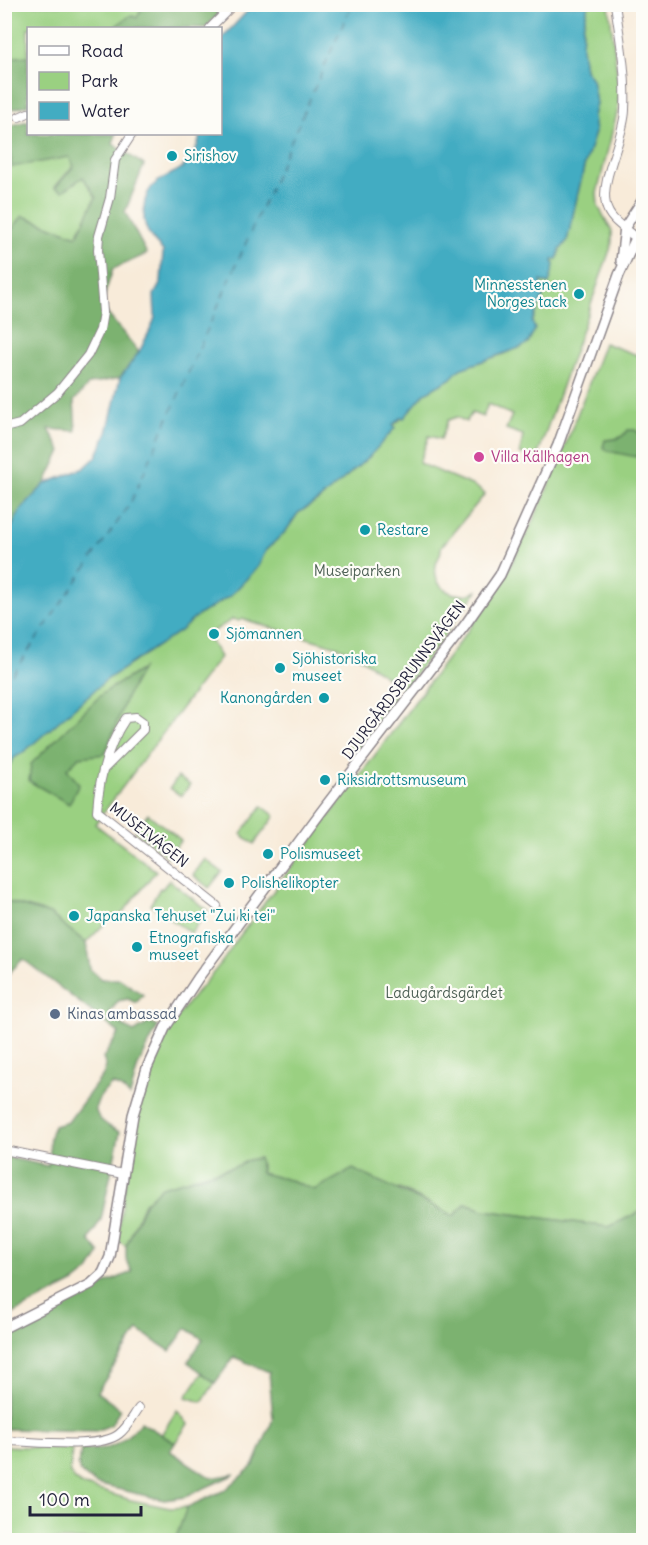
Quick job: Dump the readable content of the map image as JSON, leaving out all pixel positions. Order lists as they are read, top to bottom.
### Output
{
  "streets": {
    "street": ["DJURGÅRDSBRUNNSVÄGEN", "MUSEIVÄGEN"]
  },
  "parks": ["Museiparken", "Ladugårdsgärdet"],
  "places": [
    "Sirishov",
    "Minnesstenen Norges tack",
    "Villa Källhagen",
    "Restare",
    "Sjömannen",
    "Sjöhistoriska museet",
    "Kanongården",
    "Riksidrottsmuseum",
    "Polismuseet",
    "Polishelikopter",
    "Japanska Tehuset \"Zui ki tei\"",
    "Etnografiska museet",
    "Kinas ambassad"
  ],
  "legend": ["Road", "Park", "Water"],
  "scale_bar": "100 m"
}
